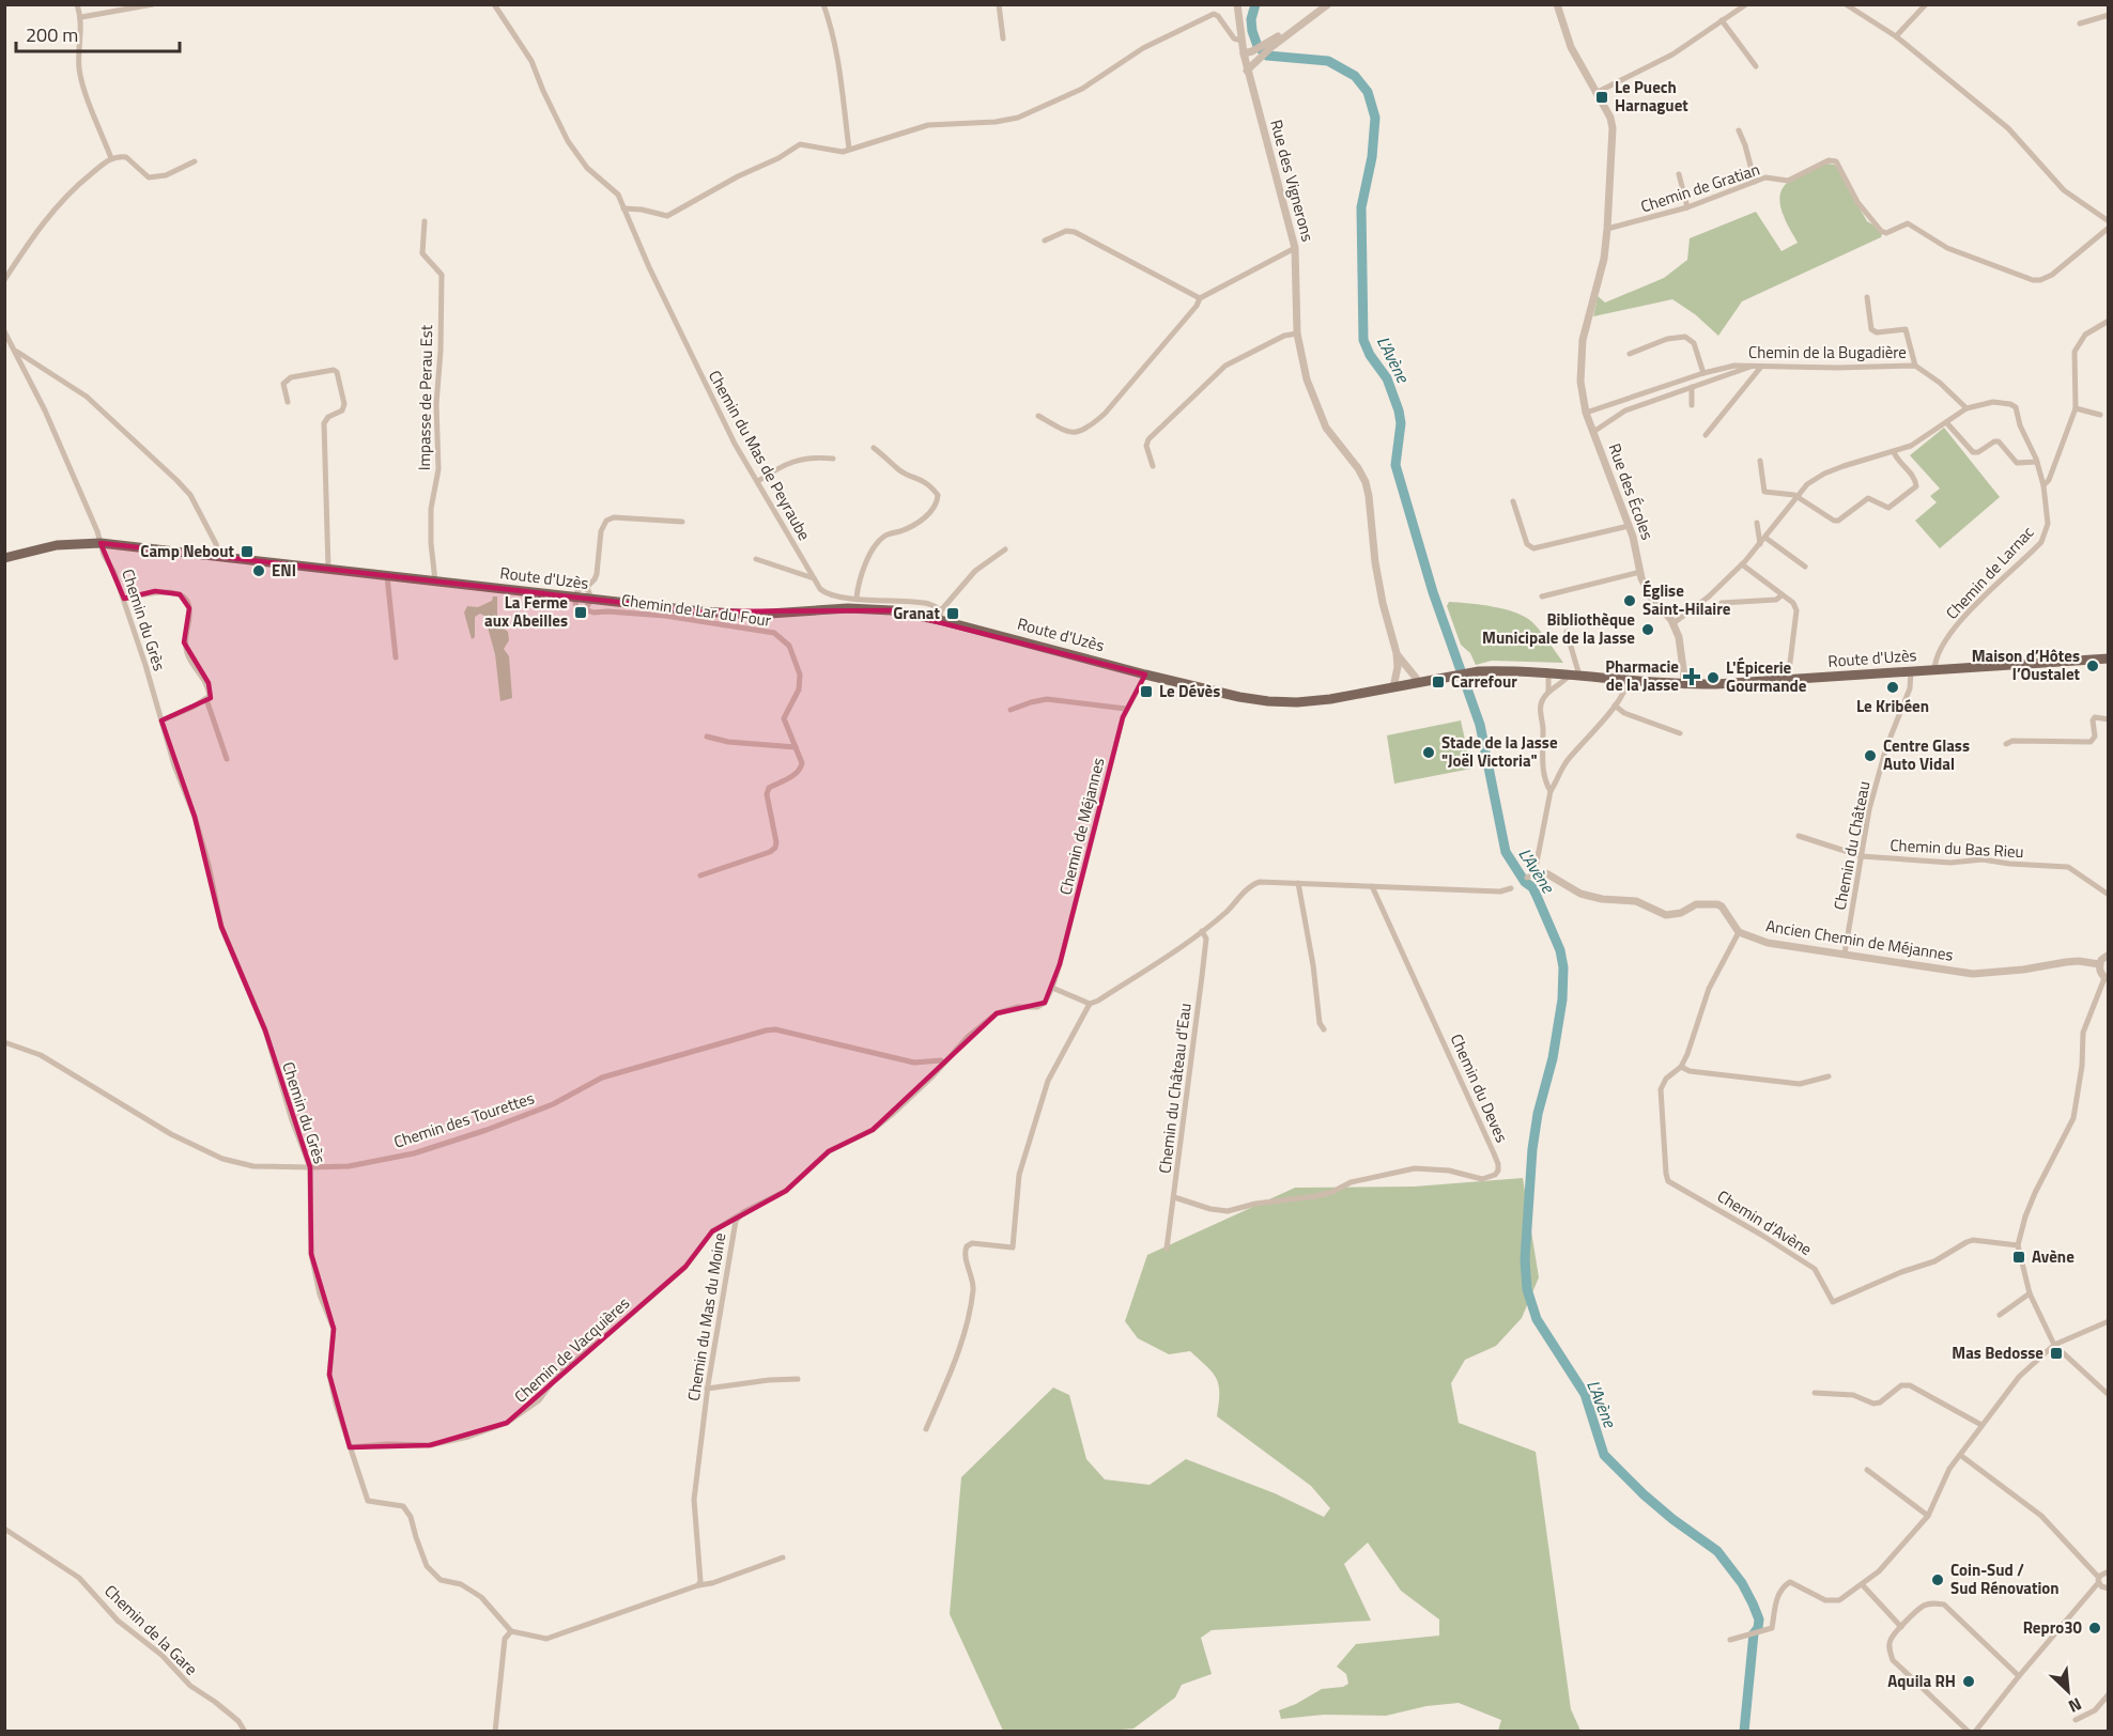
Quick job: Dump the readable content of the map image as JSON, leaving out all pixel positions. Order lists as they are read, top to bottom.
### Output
{
  "streets": {
    "main road": ["Route d'Uzès"],
    "street": [
      "Rue des Vignerons",
      "Chemin de Gratian",
      "Chemin de la Bugadière",
      "Impasse de Perau Est",
      "Chemin du Mas de Peyraube",
      "Rue des Écoles",
      "Chemin de Larnac",
      "Chemin de Lar du Four",
      "Chemin du Grès",
      "Chemin de Méjannes",
      "Chemin du Château",
      "Chemin du Bas Rieu",
      "Ancien Chemin de Méjannes",
      "Chemin du Château d'Eau",
      "Chemin du Deves",
      "Chemin des Tourettes",
      "Chemin d'Avène",
      "Chemin du Mas du Moine",
      "Chemin de Vacquières",
      "Chemin de la Gare"
    ]
  },
  "crossings": [
    ["Rue des Vignerons", "Route d'Uzès"],
    ["Chemin de Gratian", "Rue des Écoles"],
    ["Chemin de la Bugadière", "Rue des Écoles"],
    ["Impasse de Perau Est", "Route d'Uzès"],
    ["Chemin du Mas de Peyraube", "Route d'Uzès"],
    ["Rue des Écoles", "Route d'Uzès"],
    ["Chemin de Larnac", "Route d'Uzès"],
    ["Route d'Uzès", "Chemin du Grès"],
    ["Route d'Uzès", "Chemin de Méjannes"],
    ["Route d'Uzès", "Chemin du Château"],
    ["Chemin du Grès", "Chemin des Tourettes"],
    ["Chemin du Grès", "Chemin de Vacquières"],
    ["Chemin du Château", "Chemin du Bas Rieu"],
    ["Chemin du Château", "Ancien Chemin de Méjannes"],
    ["Ancien Chemin de Méjannes", "Chemin d'Avène"],
    ["Chemin du Château d'Eau", "Chemin du Deves"],
    ["Chemin du Mas du Moine", "Chemin de Vacquières"]
  ],
  "water": ["L'Avène"],
  "places": {
    "transit": [
      "Le Puech Harnaguet",
      "Camp Nebout",
      "La Ferme aux Abeilles",
      "Granat",
      "Carrefour",
      "Le Dévès",
      "Avène",
      "Mas Bedosse"
    ],
    "other": [
      "ENI",
      "Église Saint-Hilaire",
      "Bibliothèque Municipale de la Jasse",
      "Maison d’Hôtes l’Oustalet",
      "L'Épicerie Gourmande",
      "Le Kribéen",
      "Stade de la Jasse \"Joël Victoria\"",
      "Centre Glass Auto Vidal",
      "Coin-Sud / Sud Rénovation",
      "Repro30",
      "Aquila RH"
    ],
    "health": ["Pharmacie de la Jasse"]
  },
  "scale_bar": "200 m",
  "north": "bottom right"
}
